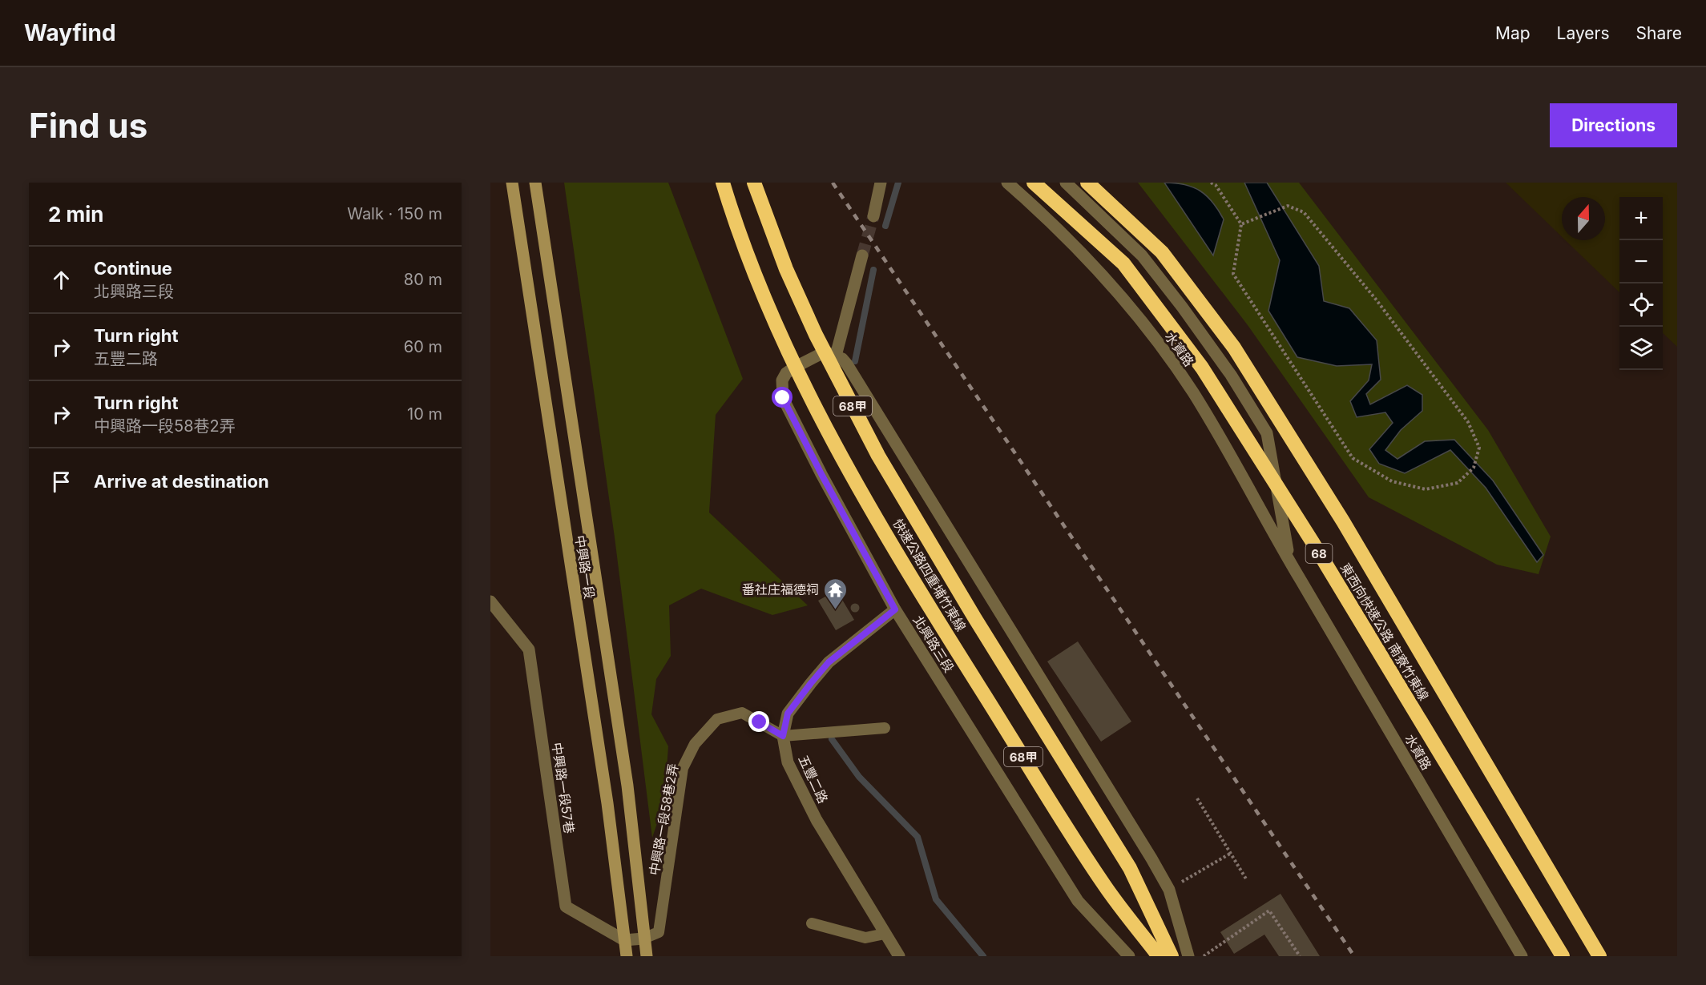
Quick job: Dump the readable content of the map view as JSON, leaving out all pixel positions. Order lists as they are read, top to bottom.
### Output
{
  "streets": {
    "highway": [
      "68甲",
      "68",
      "快速公路四重埔竹東線",
      "東西向快速公路 南寮竹東線"
    ],
    "main road": ["中興路一段"],
    "street": [
      "水資路",
      "北興路三段",
      "五豐二路",
      "中興路一段57巷"
    ],
    "lane": ["中興路一段58巷2弄"]
  },
  "crossings": [
    ["中興路一段", "中興路一段57巷"],
    ["中興路一段", "中興路一段58巷2弄"],
    ["北興路三段", "五豐二路"],
    ["五豐二路", "中興路一段58巷2弄"]
  ],
  "places": {
    "temple": ["番社庄福德祠"]
  },
  "north": "top",
  "page": {
    "header": "Wayfind",
    "nav": ["Map", "Layers", "Share"],
    "buttons": "Directions",
    "title": "Find us",
    "heading": ["2 min", "Walk · 150 m"],
    "map_buttons": ["+", "−"],
    "list": [
      ["Continue", "北興路三段", "80 m"],
      ["Turn right", "五豐二路", "60 m"],
      ["Turn right", "中興路一段58巷2弄", "10 m"],
      "Arrive at destination"
    ]
  }
}
